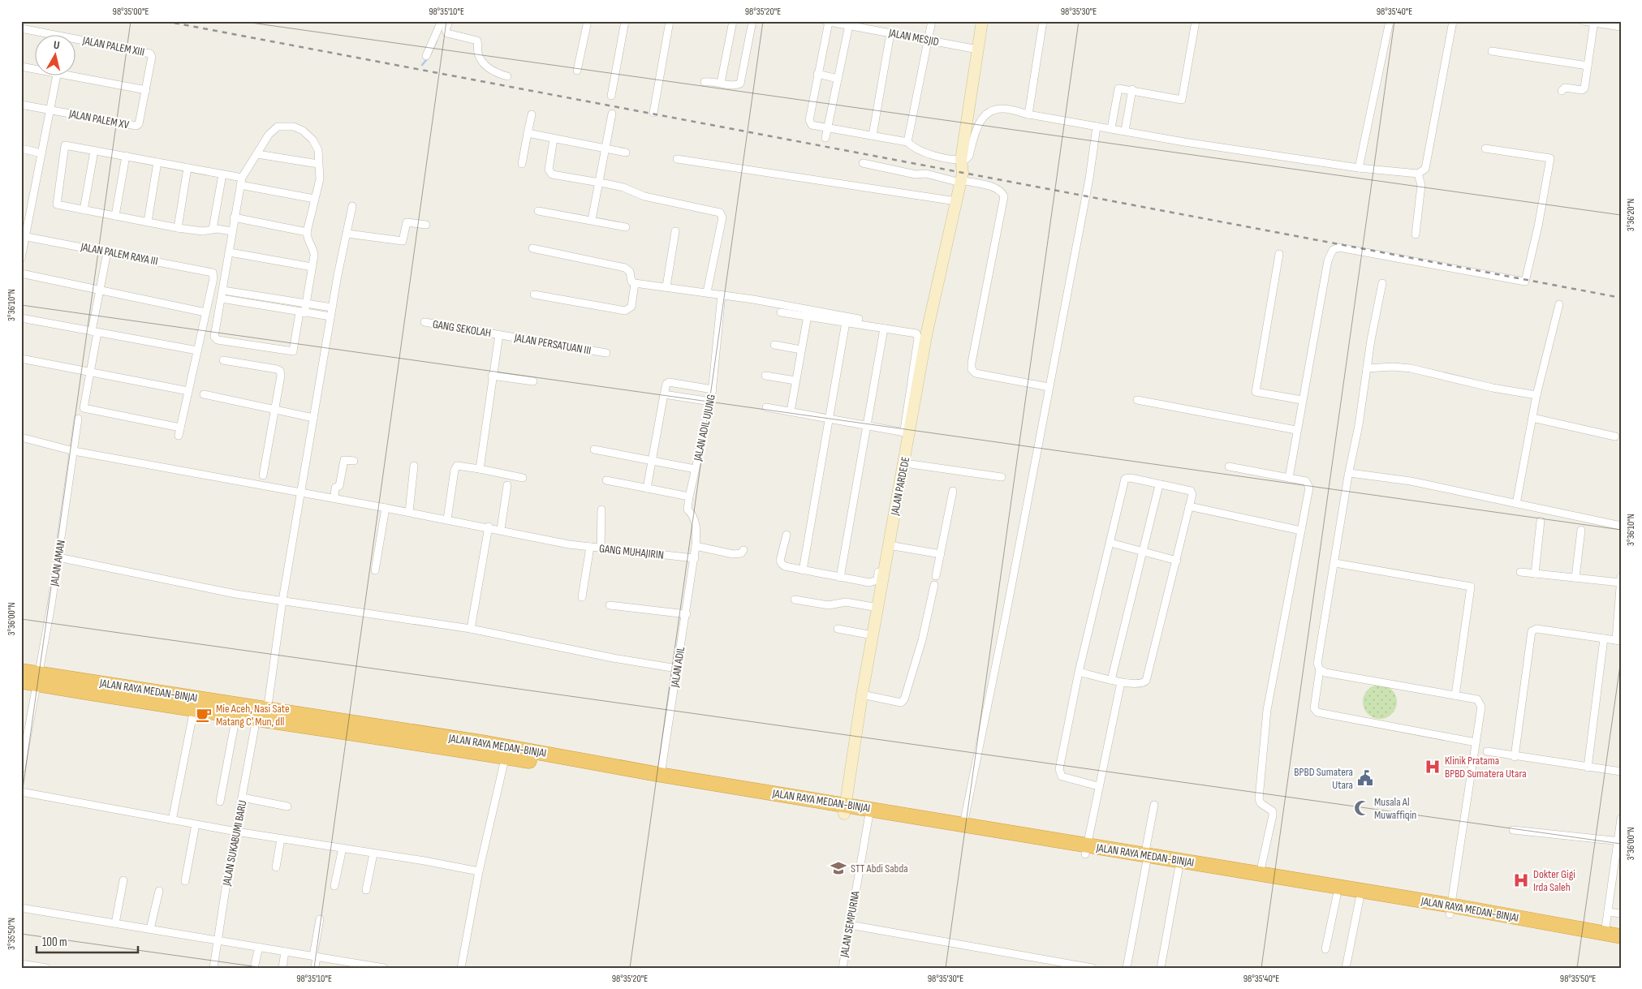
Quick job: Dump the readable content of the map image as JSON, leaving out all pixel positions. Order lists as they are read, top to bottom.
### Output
{
  "streets": {
    "highway": ["JALAN RAYA MEDAN-BINJAI"],
    "street": [
      "JALAN MESJID",
      "JALAN PALEM XIII",
      "JALAN PALEM XV",
      "JALAN PALEM RAYA III",
      "GANG SEKOLAH",
      "JALAN PERSATUAN III",
      "JALAN ADIL UJUNG",
      "JALAN PARDEDE",
      "GANG MUHAJIRIN",
      "JALAN AMAN",
      "JALAN ADIL",
      "JALAN SUKABUMI BARU",
      "JALAN SEMPURNA"
    ]
  },
  "crossings": [
    ["JALAN MESJID", "JALAN PARDEDE"],
    ["JALAN PALEM XIII", "JALAN PALEM XV"],
    ["GANG SEKOLAH", "JALAN PERSATUAN III"],
    ["JALAN ADIL UJUNG", "GANG MUHAJIRIN"],
    ["JALAN ADIL UJUNG", "JALAN ADIL"],
    ["JALAN PARDEDE", "JALAN RAYA MEDAN-BINJAI"],
    ["GANG MUHAJIRIN", "JALAN AMAN"],
    ["GANG MUHAJIRIN", "JALAN ADIL"],
    ["GANG MUHAJIRIN", "JALAN SUKABUMI BARU"],
    ["JALAN AMAN", "JALAN RAYA MEDAN-BINJAI"],
    ["JALAN ADIL", "JALAN RAYA MEDAN-BINJAI"],
    ["JALAN RAYA MEDAN-BINJAI", "JALAN SUKABUMI BARU"],
    ["JALAN RAYA MEDAN-BINJAI", "JALAN SEMPURNA"]
  ],
  "places": {
    "cafe": ["Mie Aceh, Nasi Sate Matang C' Mun, dll"],
    "hospital": ["Klinik Pratama BPBD Sumatera Utara", "Dokter Gigi Irda Saleh"],
    "public building": ["BPBD Sumatera Utara"],
    "mosque": ["Musala Al Muwaffiqin"],
    "school or university": ["STT Abdi Sabda"]
  },
  "scale_bar": "100 m",
  "north": "top",
  "coordinates": [
    "98°35'00\"E",
    "98°35'10\"E",
    "98°35'20\"E",
    "98°35'30\"E",
    "98°35'40\"E",
    "3°36'20\"N",
    "3°36'10\"N",
    "3°36'00\"N",
    "3°35'50\"N",
    "98°35'50\"E"
  ]
}
